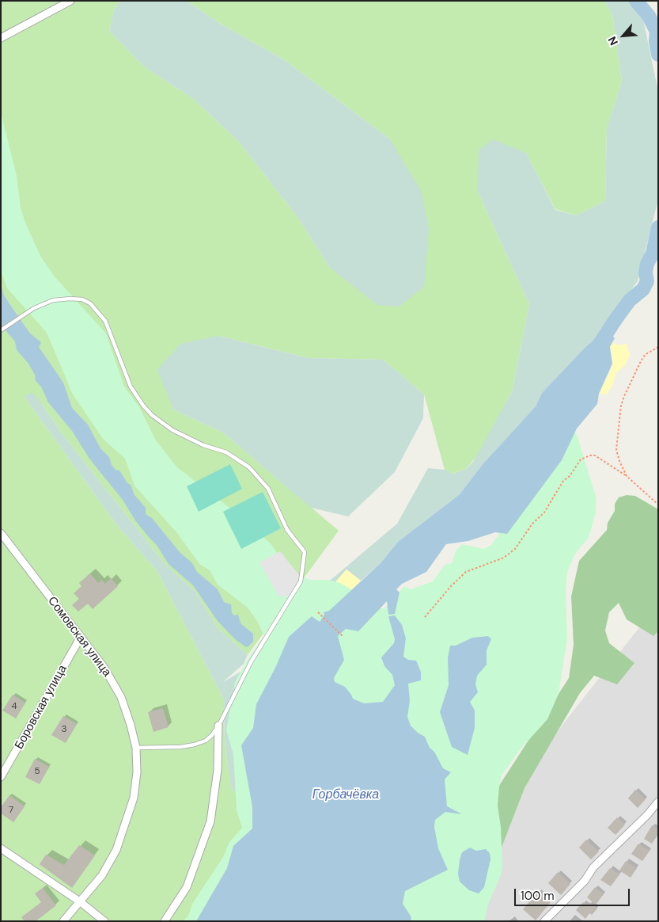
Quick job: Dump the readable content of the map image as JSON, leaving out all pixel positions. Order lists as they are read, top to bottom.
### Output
{
  "streets": {
    "street": ["Сомовская улица", "Боровская улица"]
  },
  "crossings": [
    ["Сомовская улица", "Боровская улица"]
  ],
  "water": ["Горбачёвка"],
  "house_numbers": [
    "4",
    "3",
    "5",
    "7"
  ],
  "scale_bar": "100 m",
  "north": "bottom left"
}
